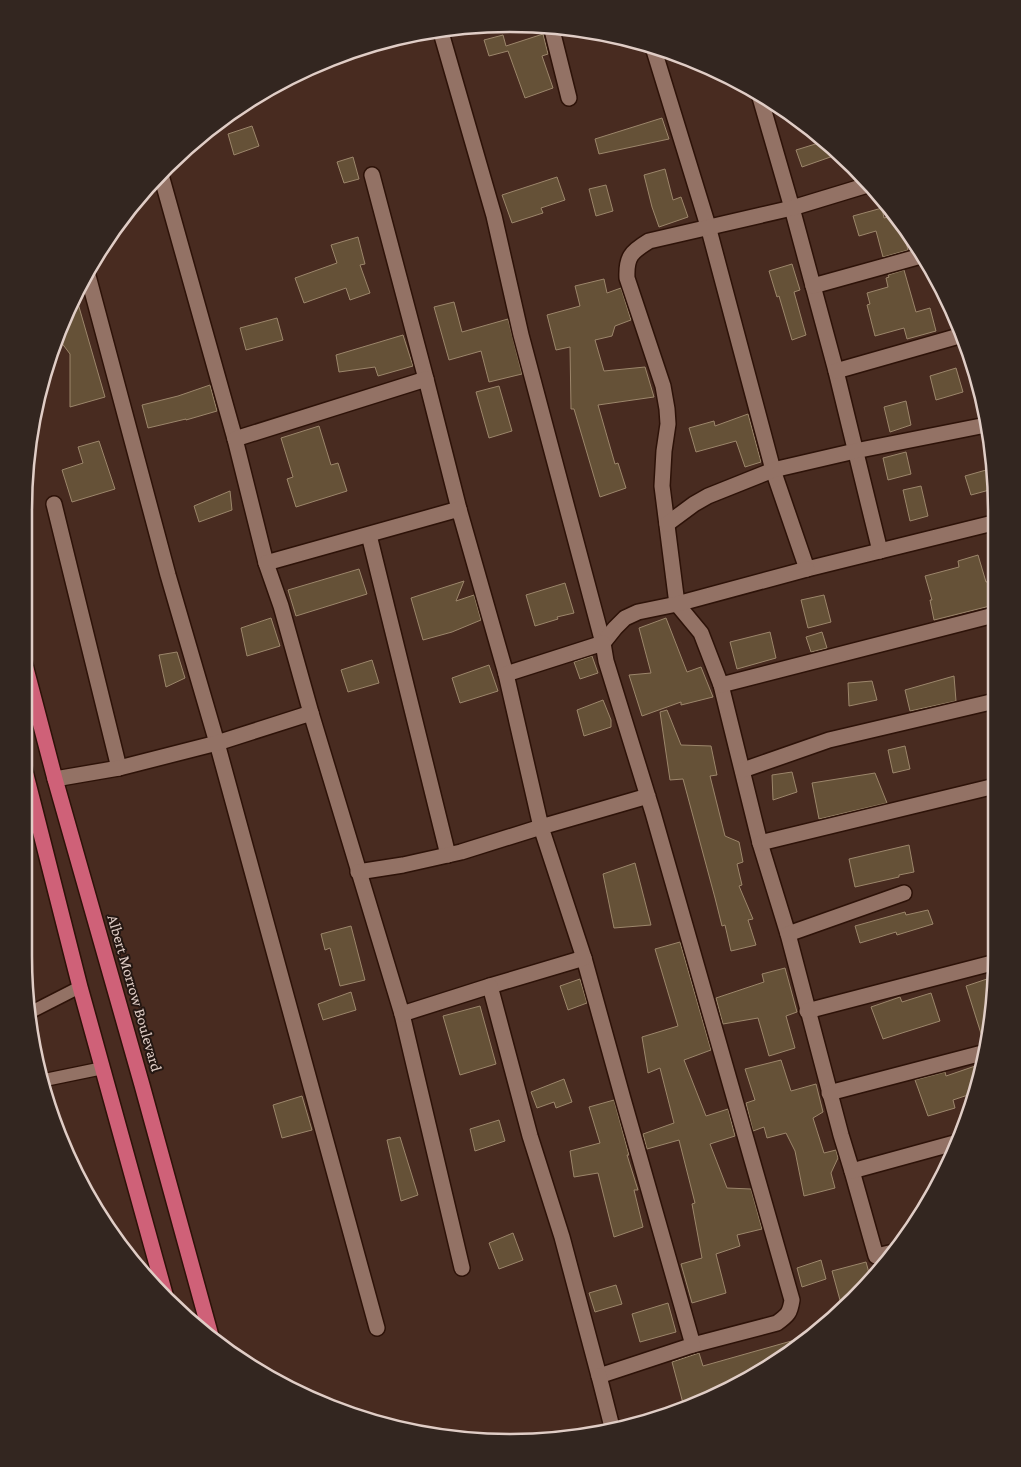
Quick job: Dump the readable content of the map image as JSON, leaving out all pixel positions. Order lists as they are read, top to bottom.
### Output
{
  "streets": {
    "highway": ["Albert Morrow Boulevard"]
  }
}
